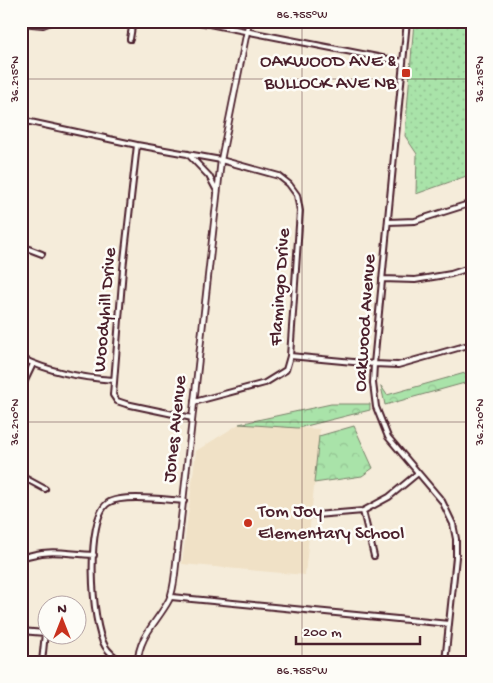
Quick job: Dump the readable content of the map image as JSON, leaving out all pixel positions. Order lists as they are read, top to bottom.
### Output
{
  "streets": {
    "street": [
      "Flamingo Drive",
      "Woodyhill Drive",
      "Oakwood Avenue",
      "Jones Avenue"
    ]
  },
  "crossings": [
    ["Flamingo Drive", "Woodyhill Drive"],
    ["Flamingo Drive", "Jones Avenue"],
    ["Woodyhill Drive", "Jones Avenue"]
  ],
  "places": {
    "transit": ["OAKWOOD AVE & BULLOCK AVE NB"],
    "other": ["Tom Joy Elementary School"]
  },
  "scale_bar": "200 m",
  "north": "top",
  "coordinates": ["86.755°W", "36.215°N", "36.210°N"]
}
